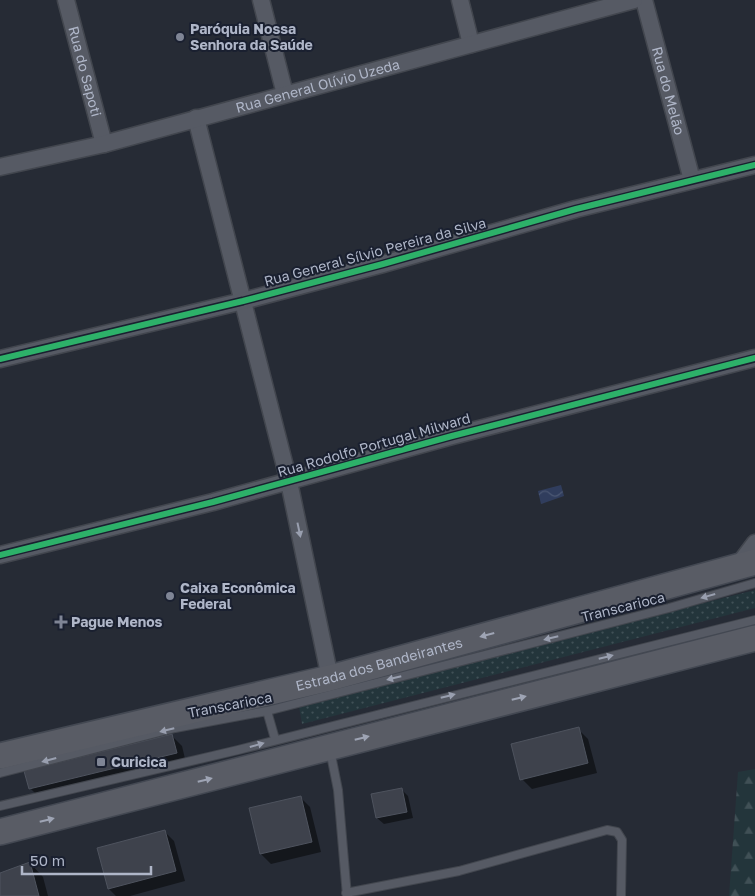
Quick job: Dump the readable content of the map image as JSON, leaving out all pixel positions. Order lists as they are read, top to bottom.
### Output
{
  "streets": {
    "main road": ["Estrada dos Bandeirantes"],
    "street": [
      "Rua do Sapoti",
      "Rua General Olívio Uzeda",
      "Rua do Melão",
      "Rua General Sílvio Pereira da Silva",
      "Rua Rodolfo Portugal Milward"
    ],
    "lane": ["Transcarioca"]
  },
  "crossings": [
    ["Rua do Sapoti", "Rua General Olívio Uzeda"],
    ["Rua do Melão", "Rua General Sílvio Pereira da Silva"],
    ["Transcarioca", "Estrada dos Bandeirantes"]
  ],
  "places": {
    "other": ["Paróquia Nossa Senhora da Saúde", "Caixa Econômica Federal"],
    "health": ["Pague Menos"],
    "transit": ["Curicica"]
  },
  "scale_bar": "50 m"
}
